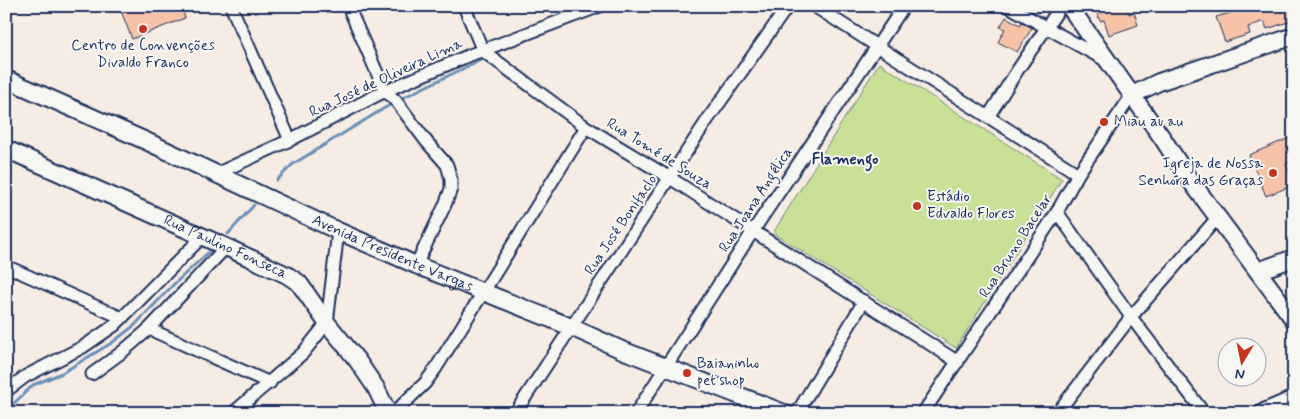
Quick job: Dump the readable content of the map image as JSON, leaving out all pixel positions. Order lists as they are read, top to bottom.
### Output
{
  "streets": {
    "main road": ["Rua Paulino Fonseca", "Avenida Presidente Vargas"],
    "street": [
      "Rua José de Oliveira Lima",
      "Rua Tomé de Souza",
      "Rua Joana Angélica",
      "Rua José Bonifaclo",
      "Rua Bruno Bacelar"
    ]
  },
  "crossings": [
    ["Rua José de Oliveira Lima", "Rua Tomé de Souza"],
    ["Rua José de Oliveira Lima", "Avenida Presidente Vargas"],
    ["Rua Tomé de Souza", "Rua Joana Angélica"],
    ["Rua Tomé de Souza", "Rua José Bonifaclo"],
    ["Rua Tomé de Souza", "Rua Bruno Bacelar"],
    ["Rua Joana Angélica", "Avenida Presidente Vargas"],
    ["Rua José Bonifaclo", "Avenida Presidente Vargas"]
  ],
  "districts": ["Flamengo"],
  "places": [
    "Centro de Convenções Divaldo Franco",
    "Miau au au",
    "Igreja de Nossa Senhora das Graças",
    "Estádio Edvaldo Flores",
    "Baianinho pet shop"
  ],
  "north": "bottom"
}
